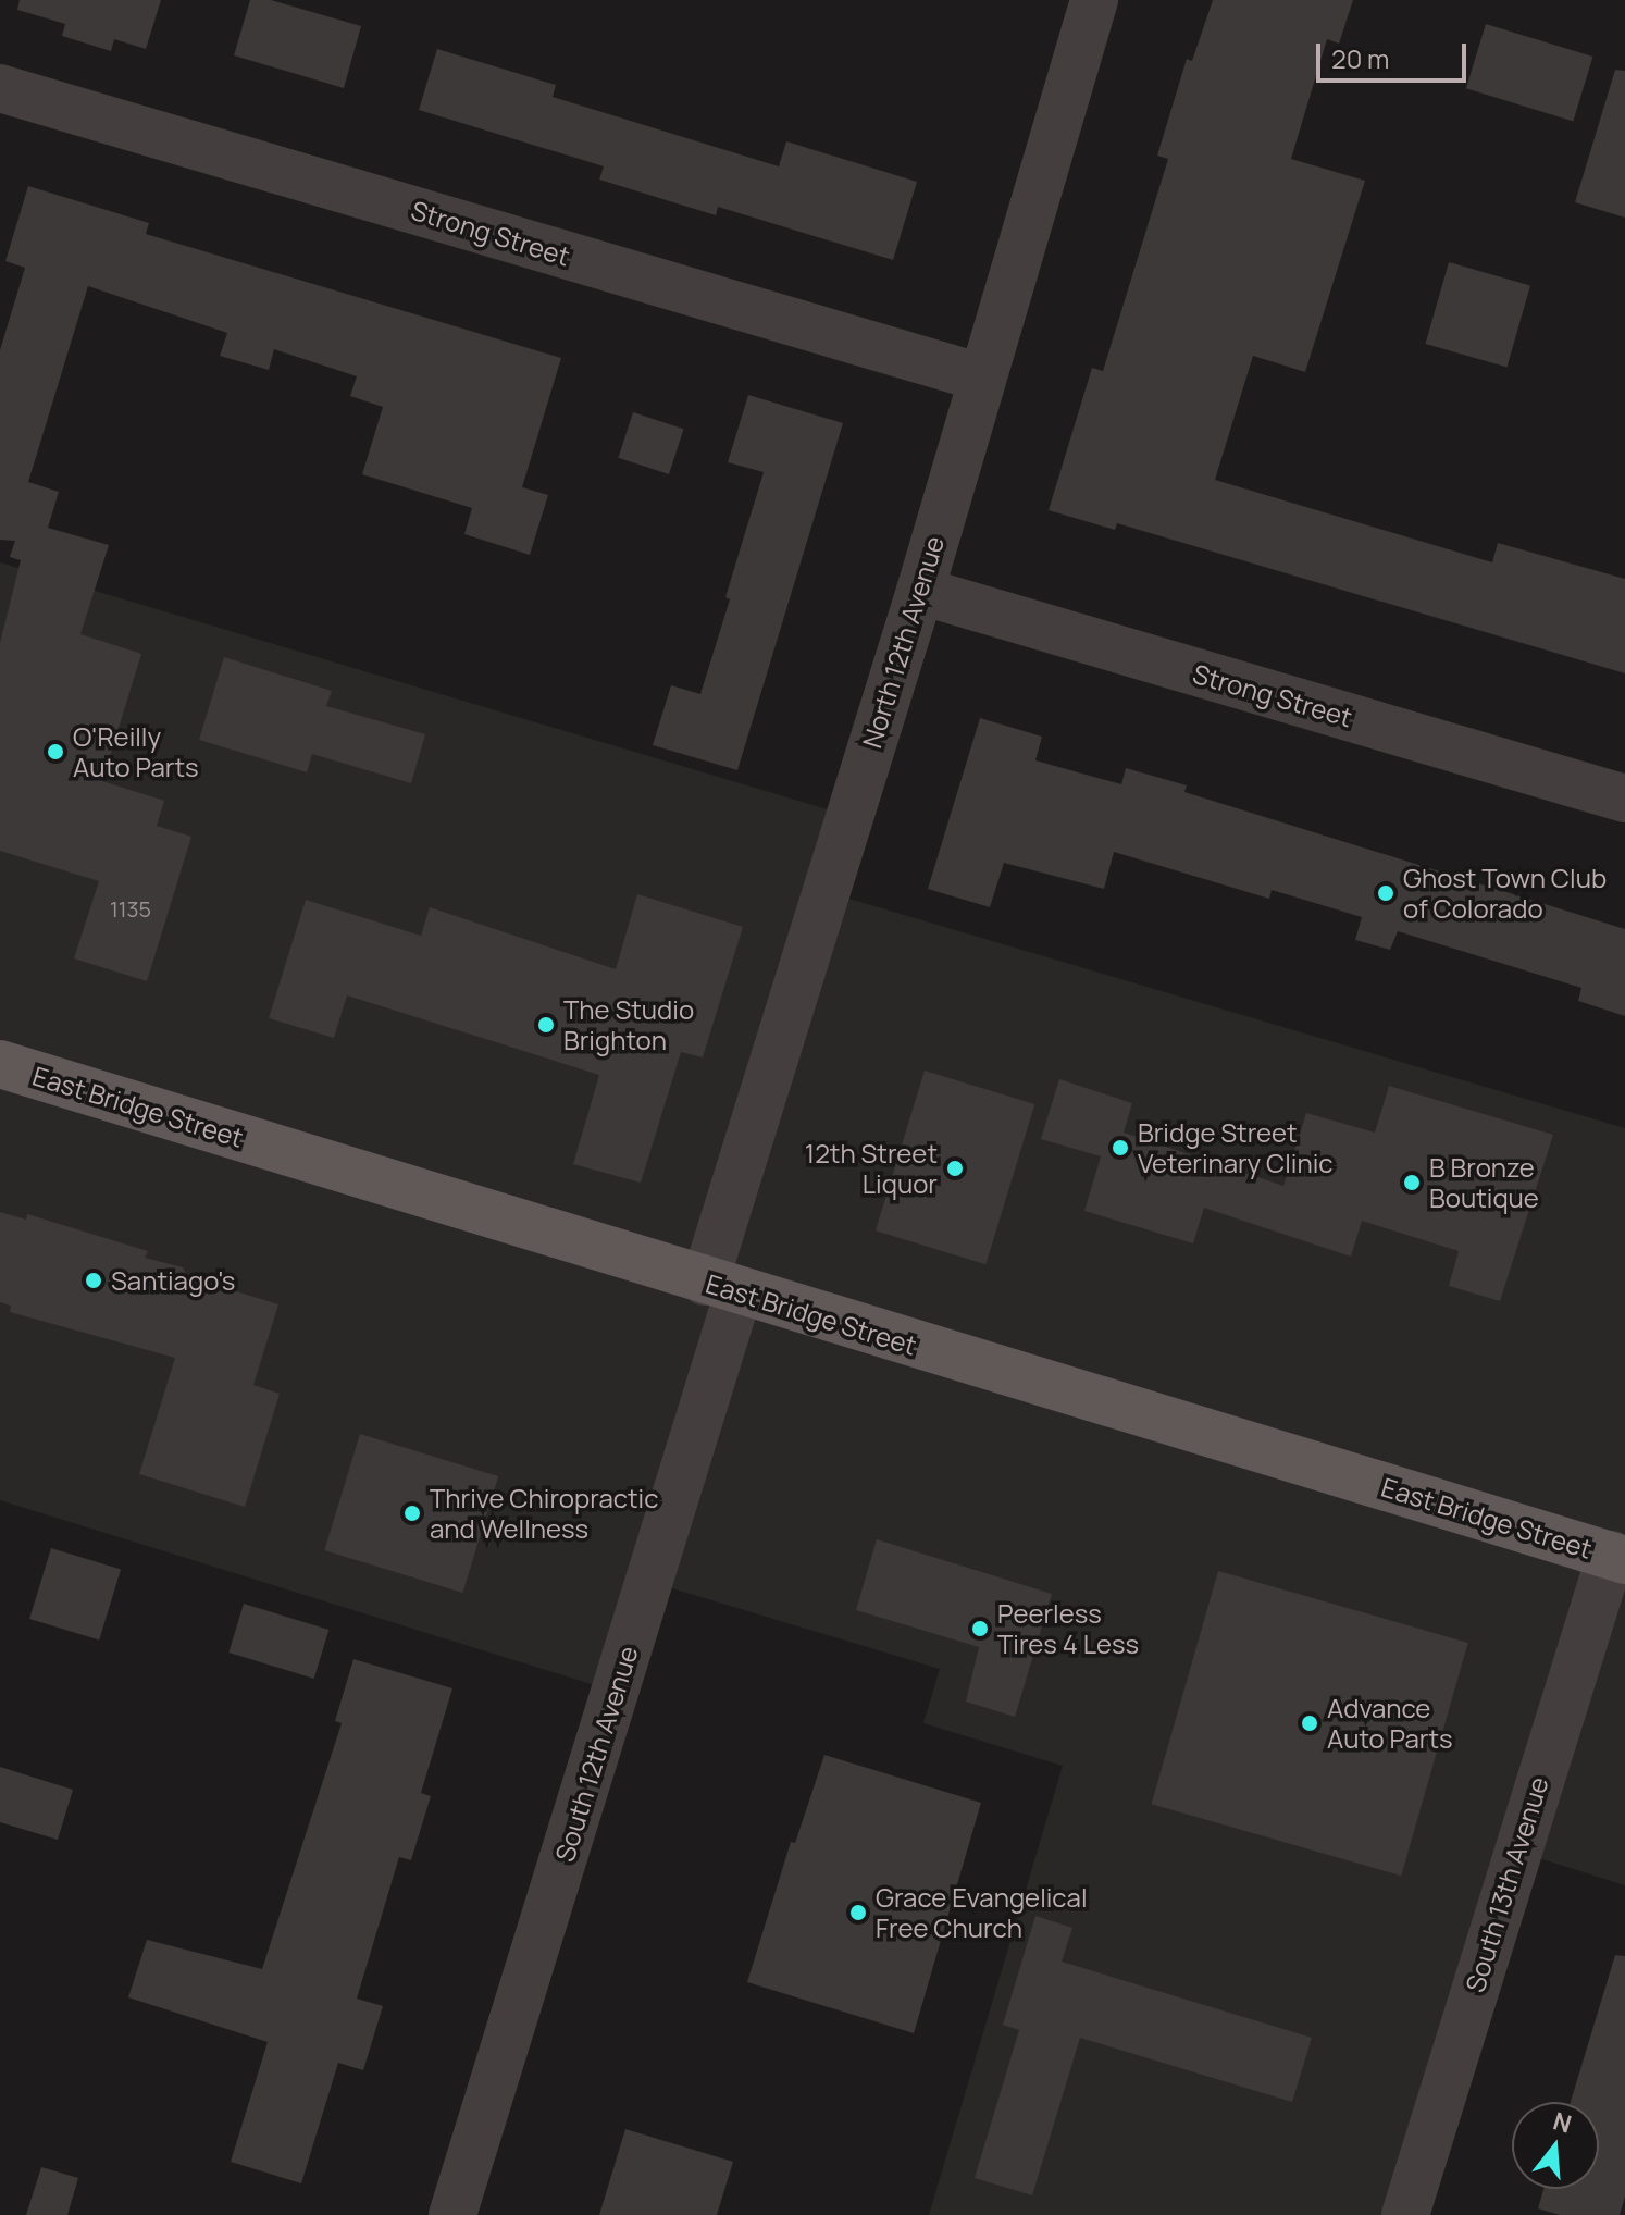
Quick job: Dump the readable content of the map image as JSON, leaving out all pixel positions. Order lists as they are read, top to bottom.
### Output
{
  "streets": {
    "main road": ["East Bridge Street"],
    "street": [
      "Strong Street",
      "North 12th Avenue",
      "South 12th Avenue",
      "South 13th Avenue"
    ]
  },
  "crossings": [
    ["Strong Street", "North 12th Avenue"],
    ["North 12th Avenue", "East Bridge Street"],
    ["North 12th Avenue", "South 12th Avenue"],
    ["East Bridge Street", "South 12th Avenue"],
    ["East Bridge Street", "South 13th Avenue"]
  ],
  "places": [
    "O'Reilly Auto Parts",
    "Ghost Town Club of Colorado",
    "The Studio Brighton",
    "Bridge Street Veterinary Clinic",
    "12th Street Liquor",
    "B Bronze Boutique",
    "Santiago's",
    "Thrive Chiropractic and Wellness",
    "Peerless Tires 4 Less",
    "Advance Auto Parts",
    "Grace Evangelical Free Church"
  ],
  "house_numbers": ["1135"],
  "scale_bar": "20 m",
  "north": "top"
}
